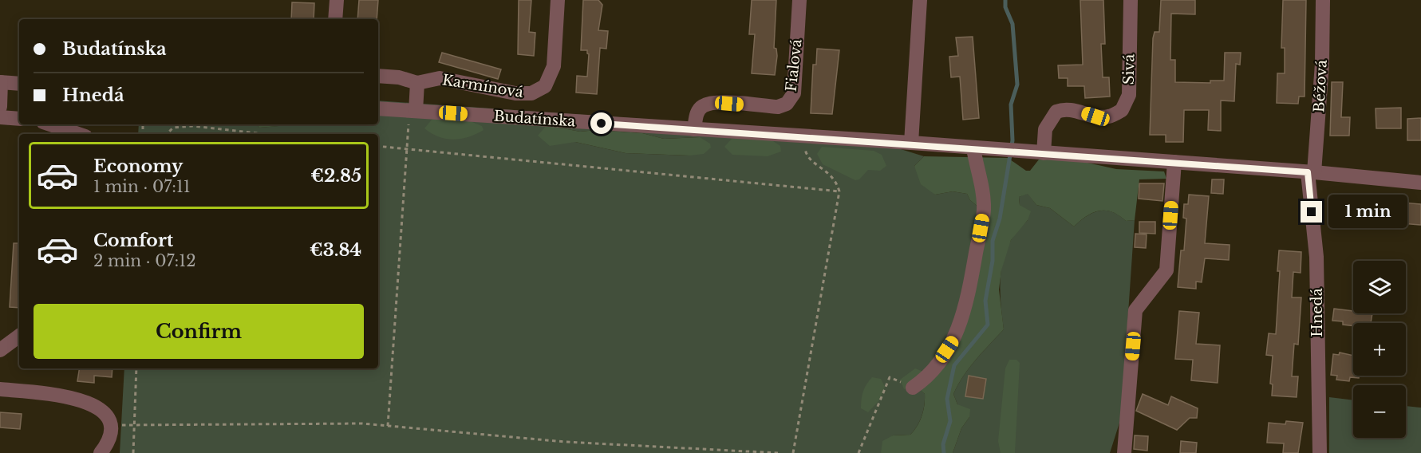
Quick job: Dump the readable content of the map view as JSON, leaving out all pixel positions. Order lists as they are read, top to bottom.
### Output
{
  "streets": {
    "street": [
      "Fialová",
      "Sivá",
      "Karmínová",
      "Béžová",
      "Budatínska",
      "Hnedá"
    ]
  },
  "crossings": [
    ["Fialová", "Budatínska"],
    ["Sivá", "Budatínska"],
    ["Béžová", "Budatínska"],
    ["Béžová", "Hnedá"],
    ["Budatínska", "Hnedá"]
  ],
  "page": {
    "banner": ["Budatínska", "Hnedá"],
    "list": [
      {
        "name": "Economy",
        "note": "1 min · 07:11",
        "value": "€2.85"
      },
      {
        "name": "Comfort",
        "note": "2 min · 07:12",
        "value": "€3.84"
      }
    ],
    "bubble": "1 min",
    "map_buttons": ["+", "−"],
    "buttons": "Confirm"
  }
}
